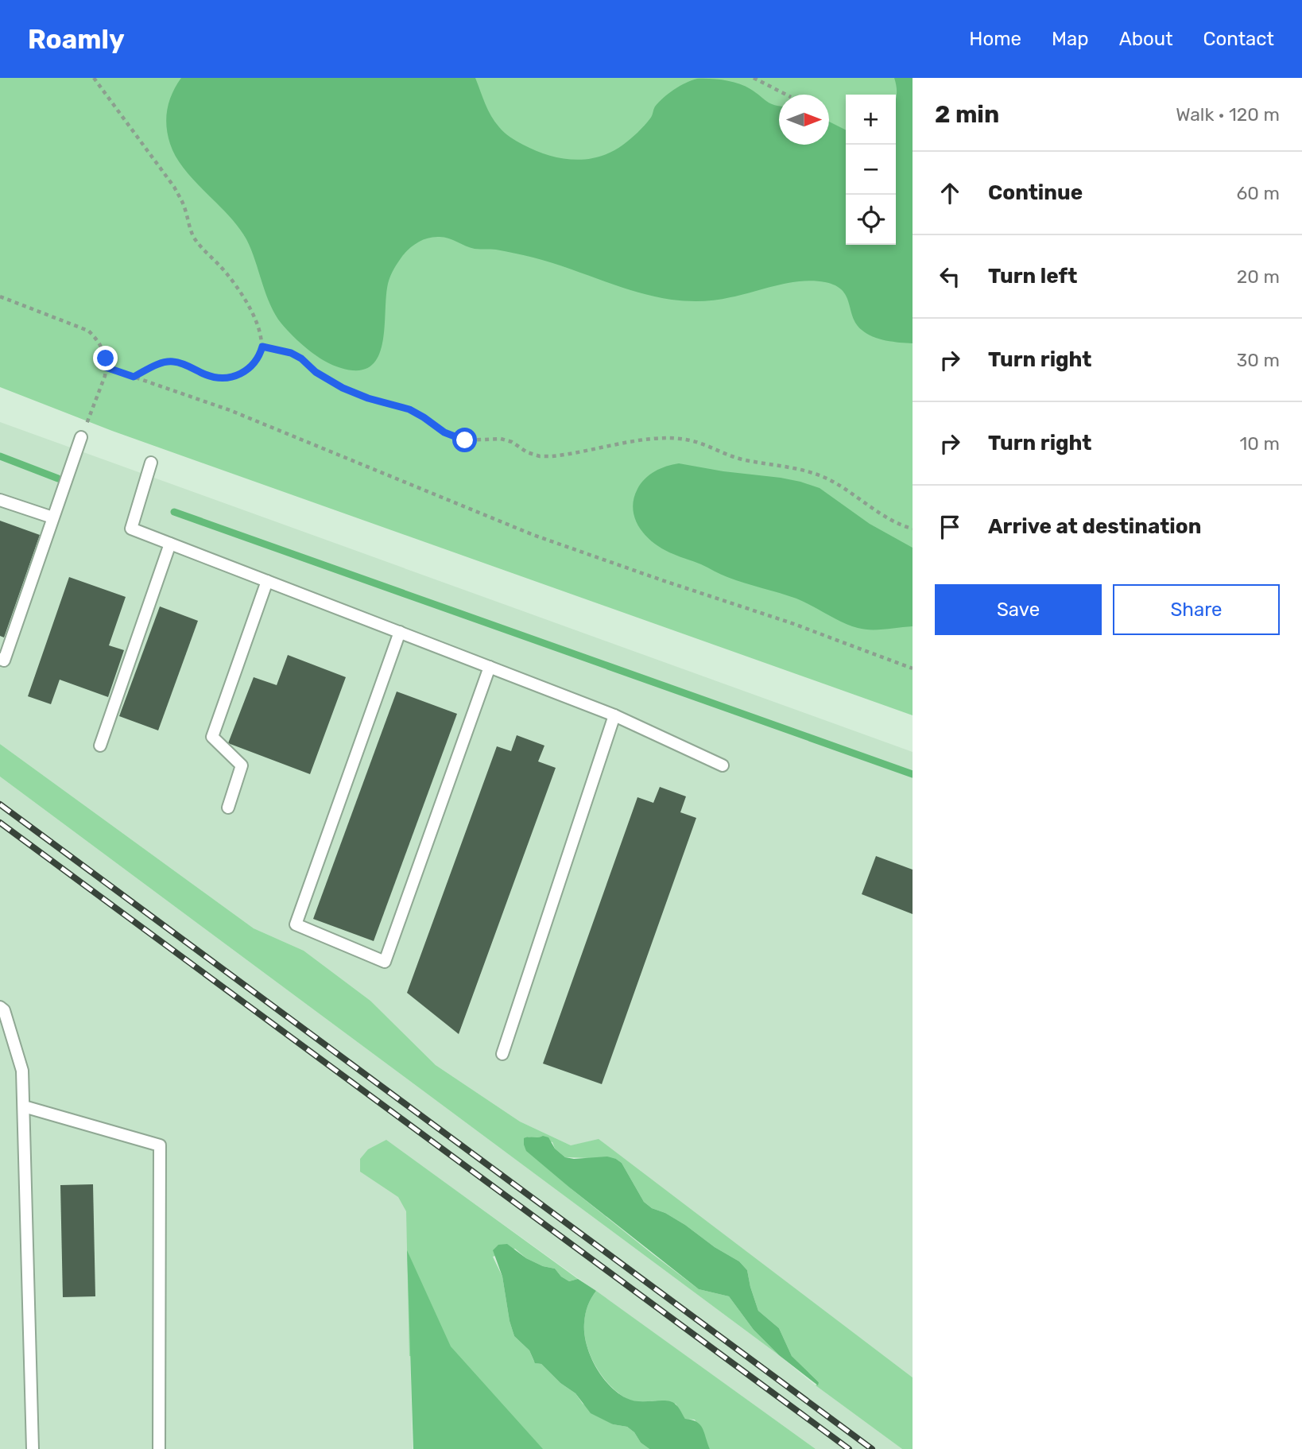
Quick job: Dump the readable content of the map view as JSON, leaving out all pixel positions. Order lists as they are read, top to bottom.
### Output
{
  "north": "right",
  "page": {
    "header": "Roamly",
    "nav": [
      "Home",
      "Map",
      "About",
      "Contact"
    ],
    "heading": ["2 min", "Walk · 120 m"],
    "map_buttons": ["+", "−"],
    "list": [
      ["Continue", "60 m"],
      ["Turn left", "20 m"],
      ["Turn right", "30 m"],
      ["Turn right", "10 m"],
      "Arrive at destination"
    ],
    "buttons": ["Save", "Share"]
  }
}
